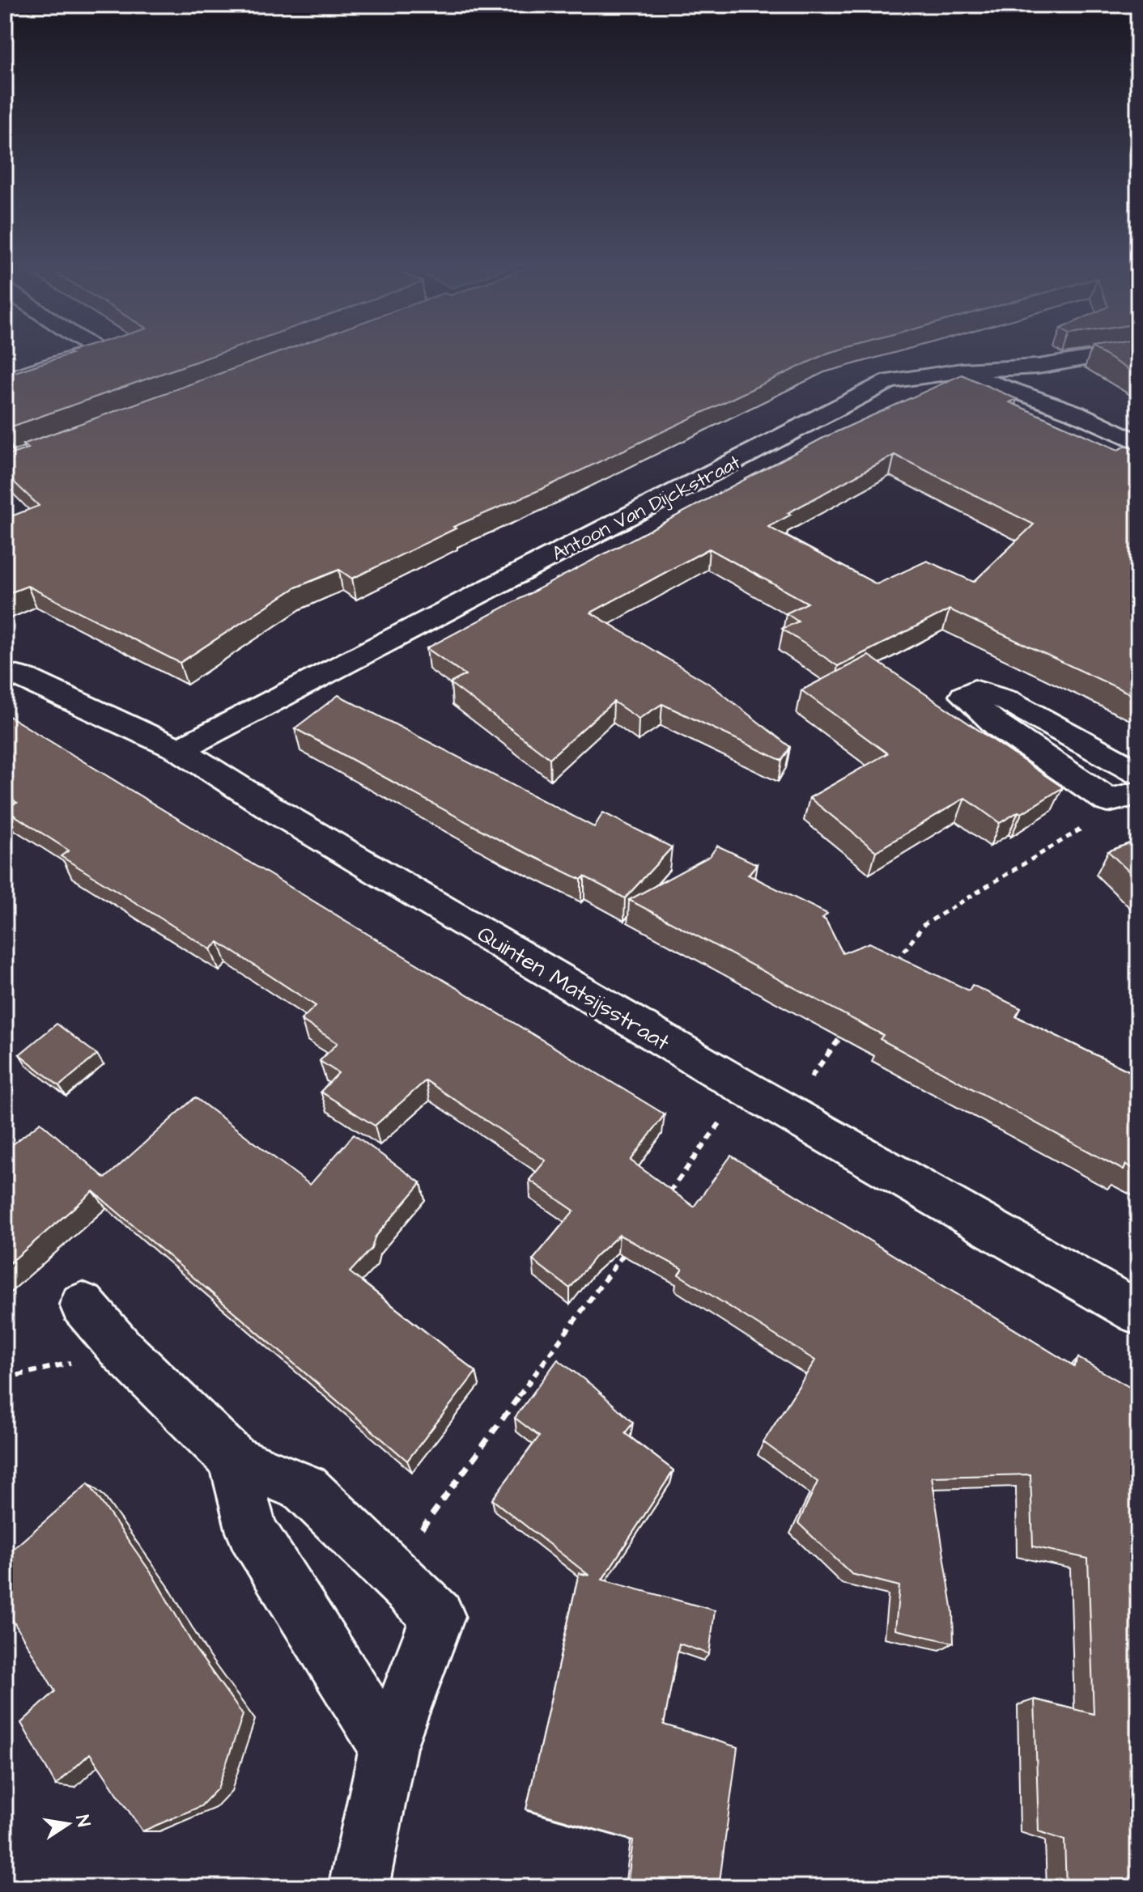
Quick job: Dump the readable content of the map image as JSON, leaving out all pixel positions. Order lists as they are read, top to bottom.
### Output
{
  "streets": {
    "street": ["Antoon Van Dijckstraat", "Quinten Matsijsstraat"]
  },
  "crossings": [
    ["Antoon Van Dijckstraat", "Quinten Matsijsstraat"]
  ],
  "north": "right"
}
